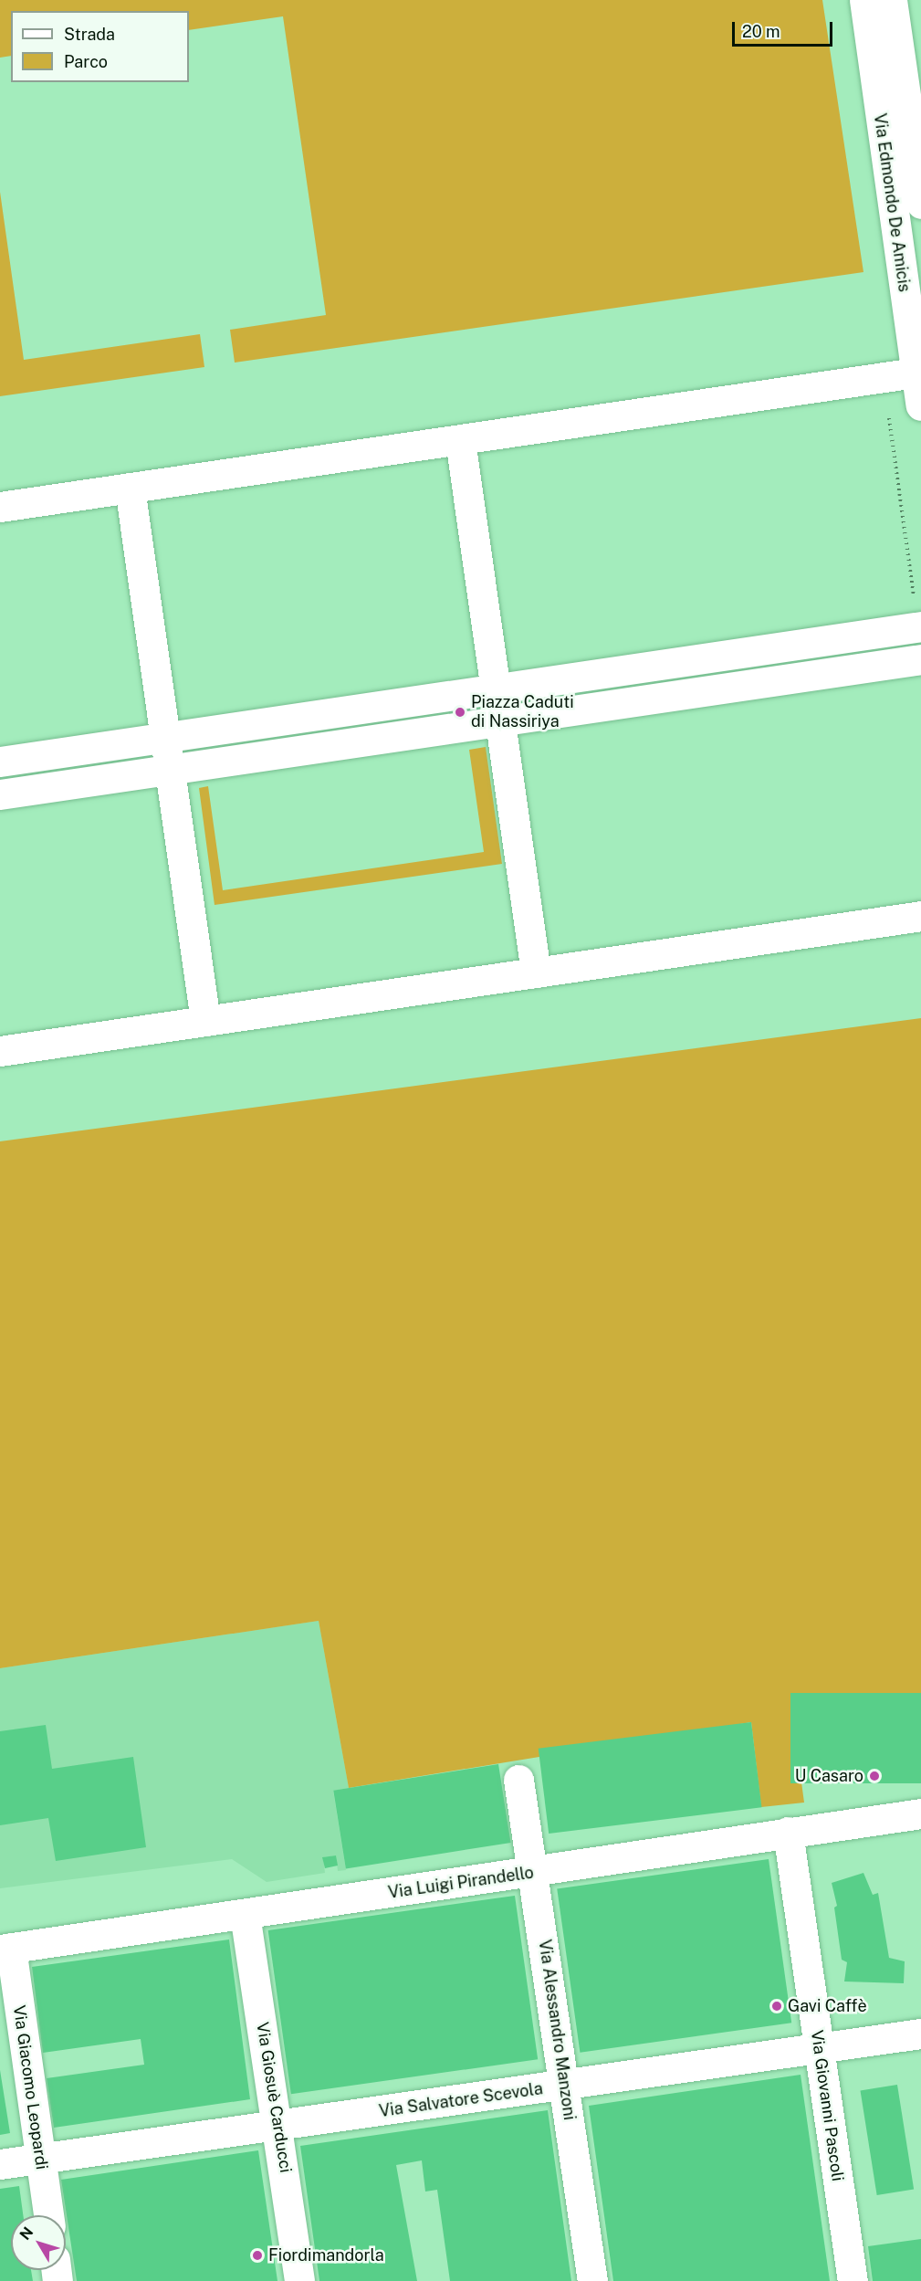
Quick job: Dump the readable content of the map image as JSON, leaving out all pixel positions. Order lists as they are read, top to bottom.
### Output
{
  "streets": {
    "street": [
      "Via Edmondo De Amicis",
      "Via Luigi Pirandello",
      "Via Alessandro Manzoni",
      "Via Giacomo Leopardi",
      "Via Giosuè Carducci",
      "Via Salvatore Scevola",
      "Via Giovanni Pascoli"
    ]
  },
  "crossings": [
    ["Via Luigi Pirandello", "Via Alessandro Manzoni"],
    ["Via Luigi Pirandello", "Via Giacomo Leopardi"],
    ["Via Luigi Pirandello", "Via Giosuè Carducci"],
    ["Via Luigi Pirandello", "Via Giovanni Pascoli"],
    ["Via Alessandro Manzoni", "Via Salvatore Scevola"],
    ["Via Giacomo Leopardi", "Via Salvatore Scevola"],
    ["Via Giosuè Carducci", "Via Salvatore Scevola"],
    ["Via Salvatore Scevola", "Via Giovanni Pascoli"]
  ],
  "places": [
    "Piazza Caduti di Nassiriya",
    "U Casaro",
    "Gavi Caffè",
    "Fiordimandorla"
  ],
  "legend": ["Strada", "Parco"],
  "scale_bar": "20 m",
  "north": "top left"
}
